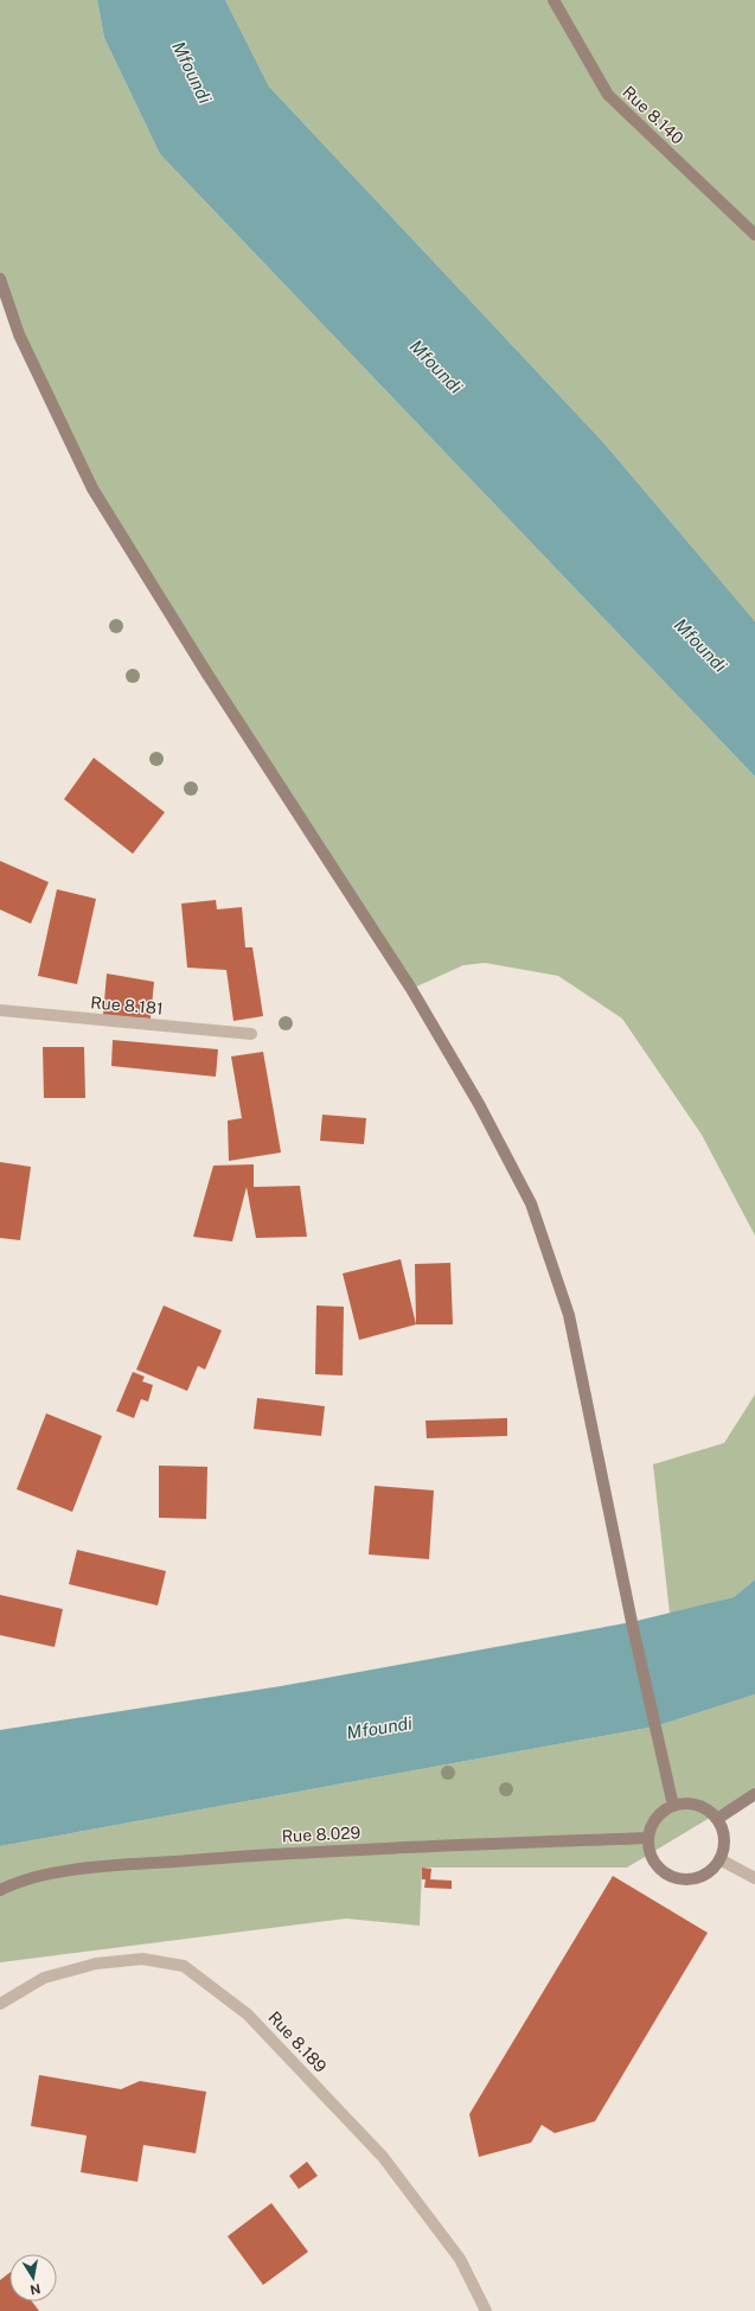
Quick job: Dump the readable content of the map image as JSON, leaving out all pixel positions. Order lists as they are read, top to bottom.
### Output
{
  "streets": {
    "main road": ["Rue 8.140", "Rue 8.029"],
    "street": ["Rue 8.181", "Rue 8.189"]
  },
  "water": ["Mfoundi"],
  "north": "bottom"
}
